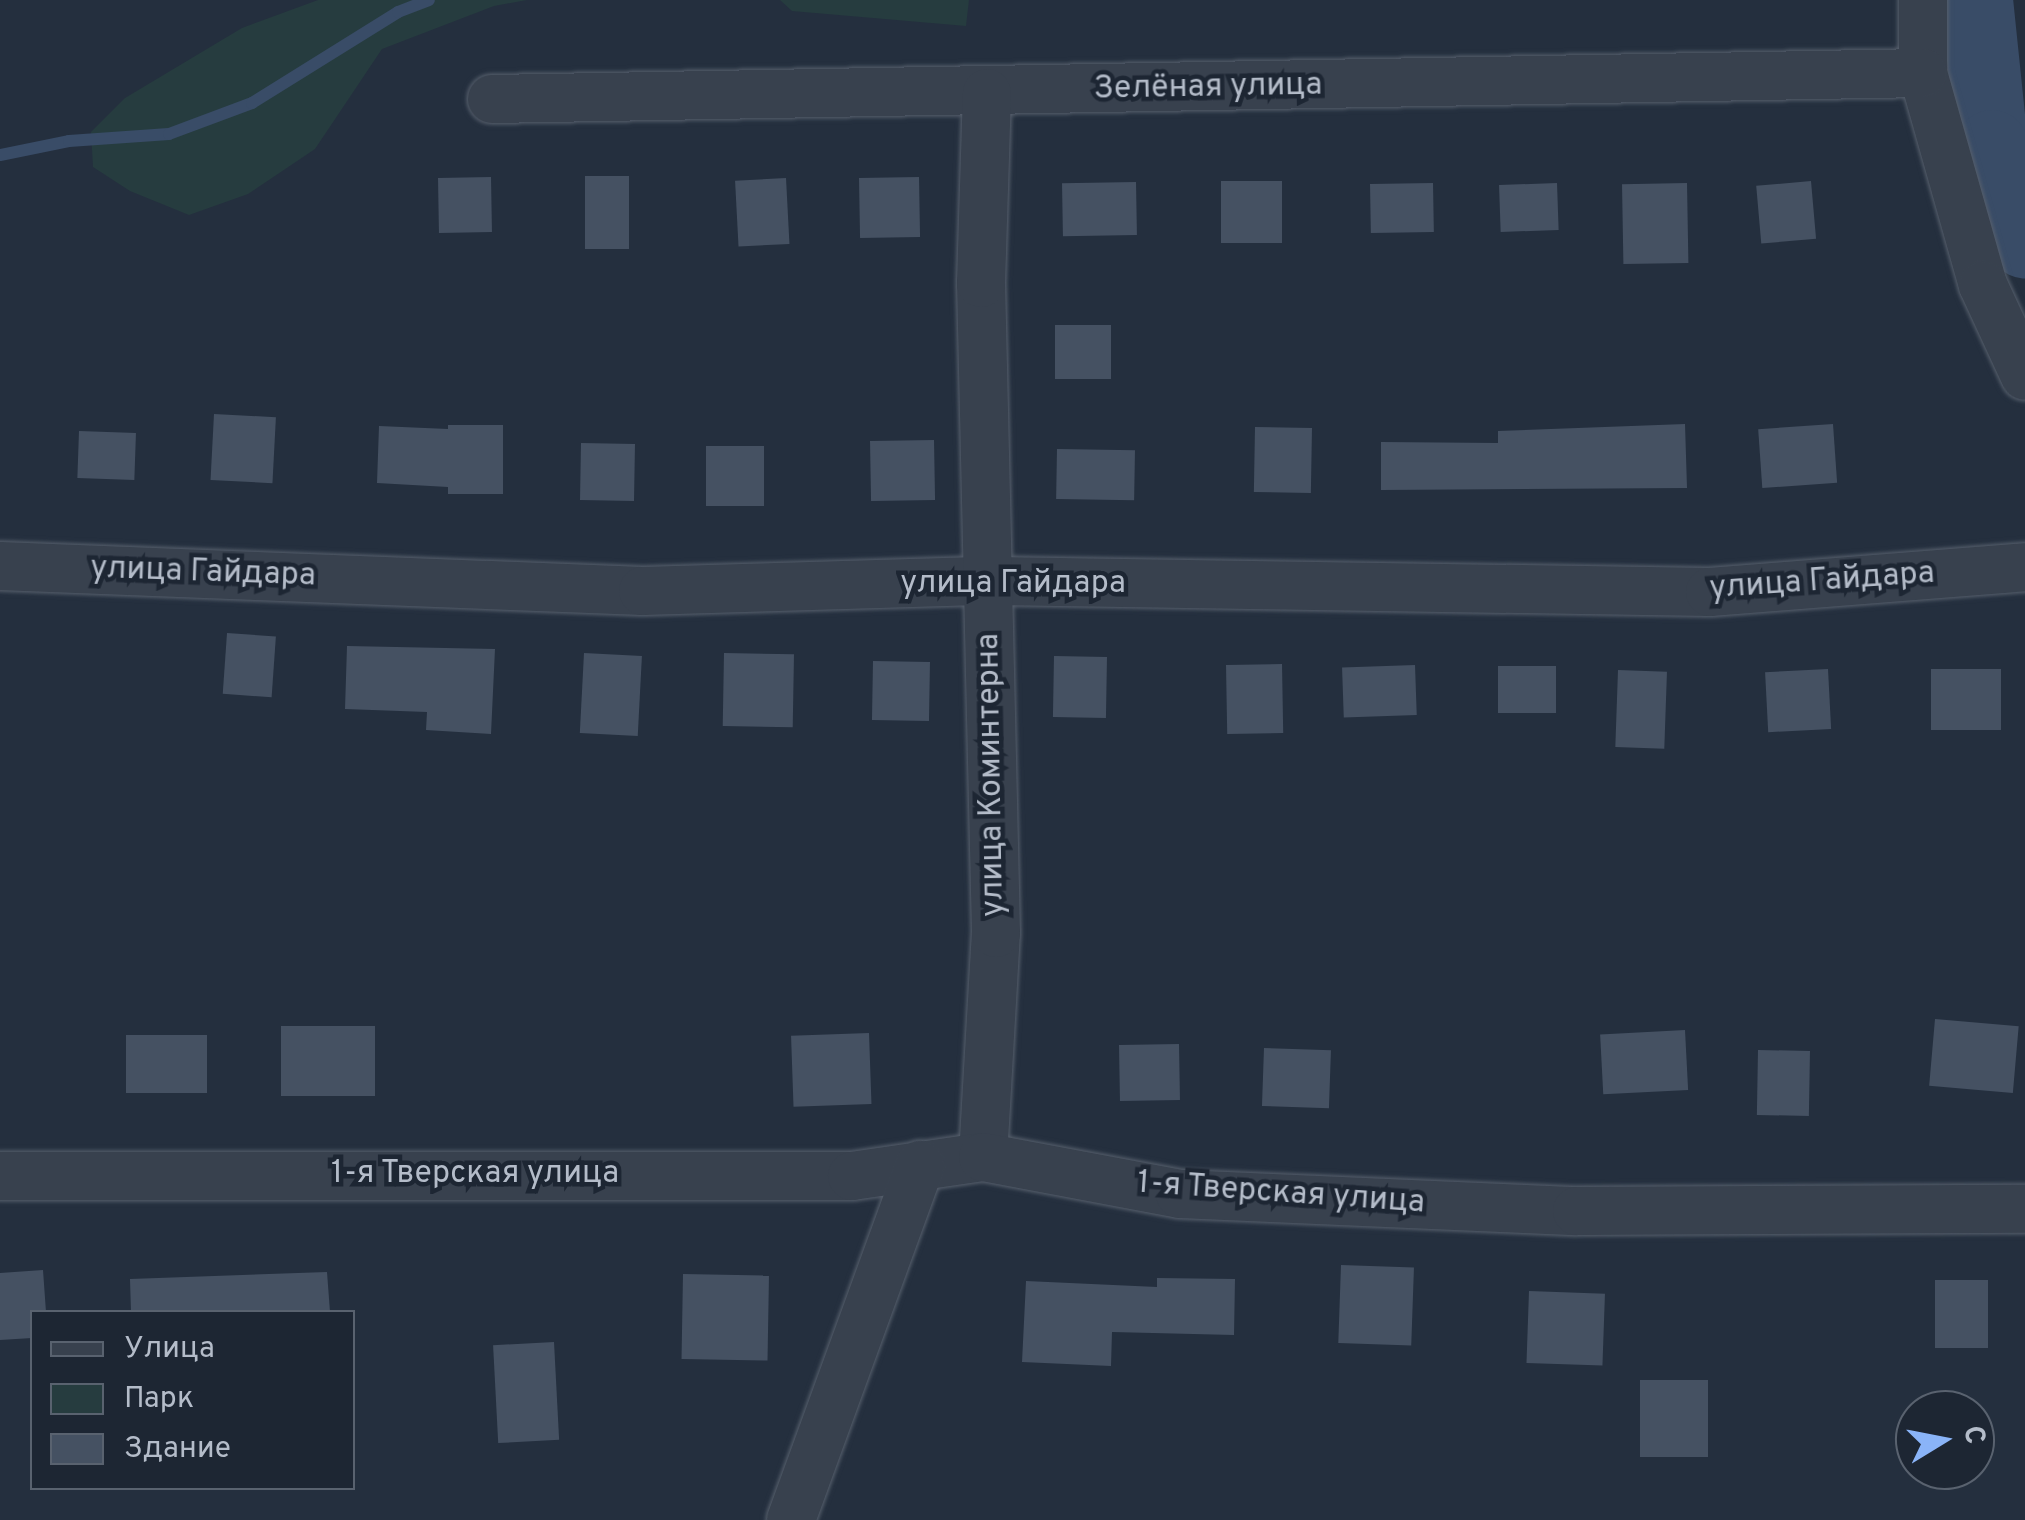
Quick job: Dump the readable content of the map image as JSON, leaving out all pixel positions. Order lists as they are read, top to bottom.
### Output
{
  "streets": {
    "street": [
      "Зелёная улица",
      "улица Гайдара",
      "улица Коминтерна",
      "1-я Тверская улица"
    ]
  },
  "crossings": [
    ["Зелёная улица", "улица Коминтерна"],
    ["улица Гайдара", "улица Коминтерна"],
    ["улица Коминтерна", "1-я Тверская улица"]
  ],
  "legend": ["Улица", "Парк", "Здание"],
  "north": "right"
}
